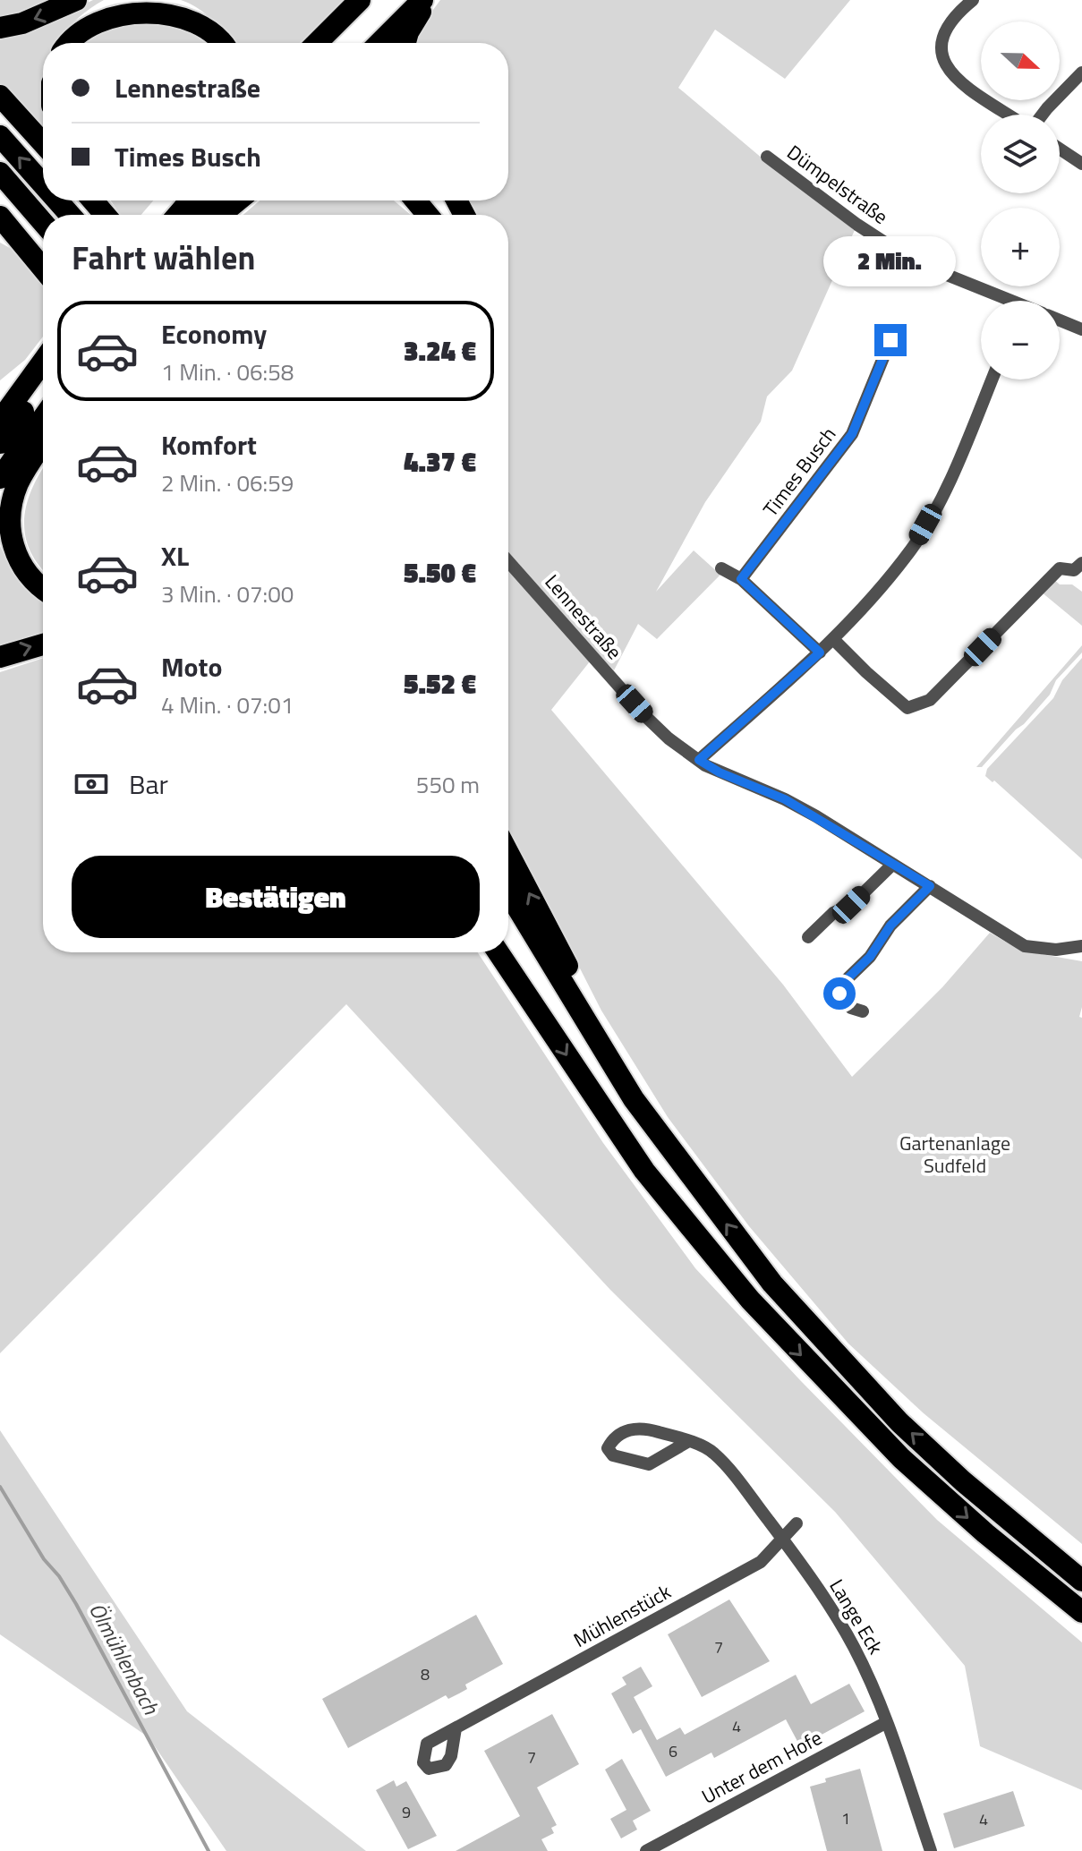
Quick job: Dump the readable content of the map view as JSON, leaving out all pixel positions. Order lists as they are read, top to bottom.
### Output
{
  "streets": {
    "street": [
      "Dümpelstraße",
      "Times Busch",
      "Lennestraße",
      "Mühlenstück",
      "Lange Eck",
      "Unter dem Hofe"
    ]
  },
  "crossings": [
    ["Mühlenstück", "Lange Eck"],
    ["Lange Eck", "Unter dem Hofe"]
  ],
  "water": ["Ölmühlenbach"],
  "parks": ["Gartenanlage Sudfeld"],
  "house_numbers": [
    "7",
    "8",
    "4",
    "6",
    "7",
    "9",
    "1",
    "4"
  ],
  "north": "right",
  "page": {
    "map_buttons": ["+", "−"],
    "banner": ["Lennestraße", "Times Busch"],
    "heading": "Fahrt wählen",
    "bubble": "2 Min.",
    "list": [
      {
        "name": "Economy",
        "note": "1 Min. · 06:58",
        "value": "3.24 €"
      },
      {
        "name": "Komfort",
        "note": "2 Min. · 06:59",
        "value": "4.37 €"
      },
      {
        "name": "XL",
        "note": "3 Min. · 07:00",
        "value": "5.50 €"
      },
      {
        "name": "Moto",
        "note": "4 Min. · 07:01",
        "value": "5.52 €"
      }
    ],
    "pay": ["Bar", "550 m"],
    "buttons": "Bestätigen"
  }
}
